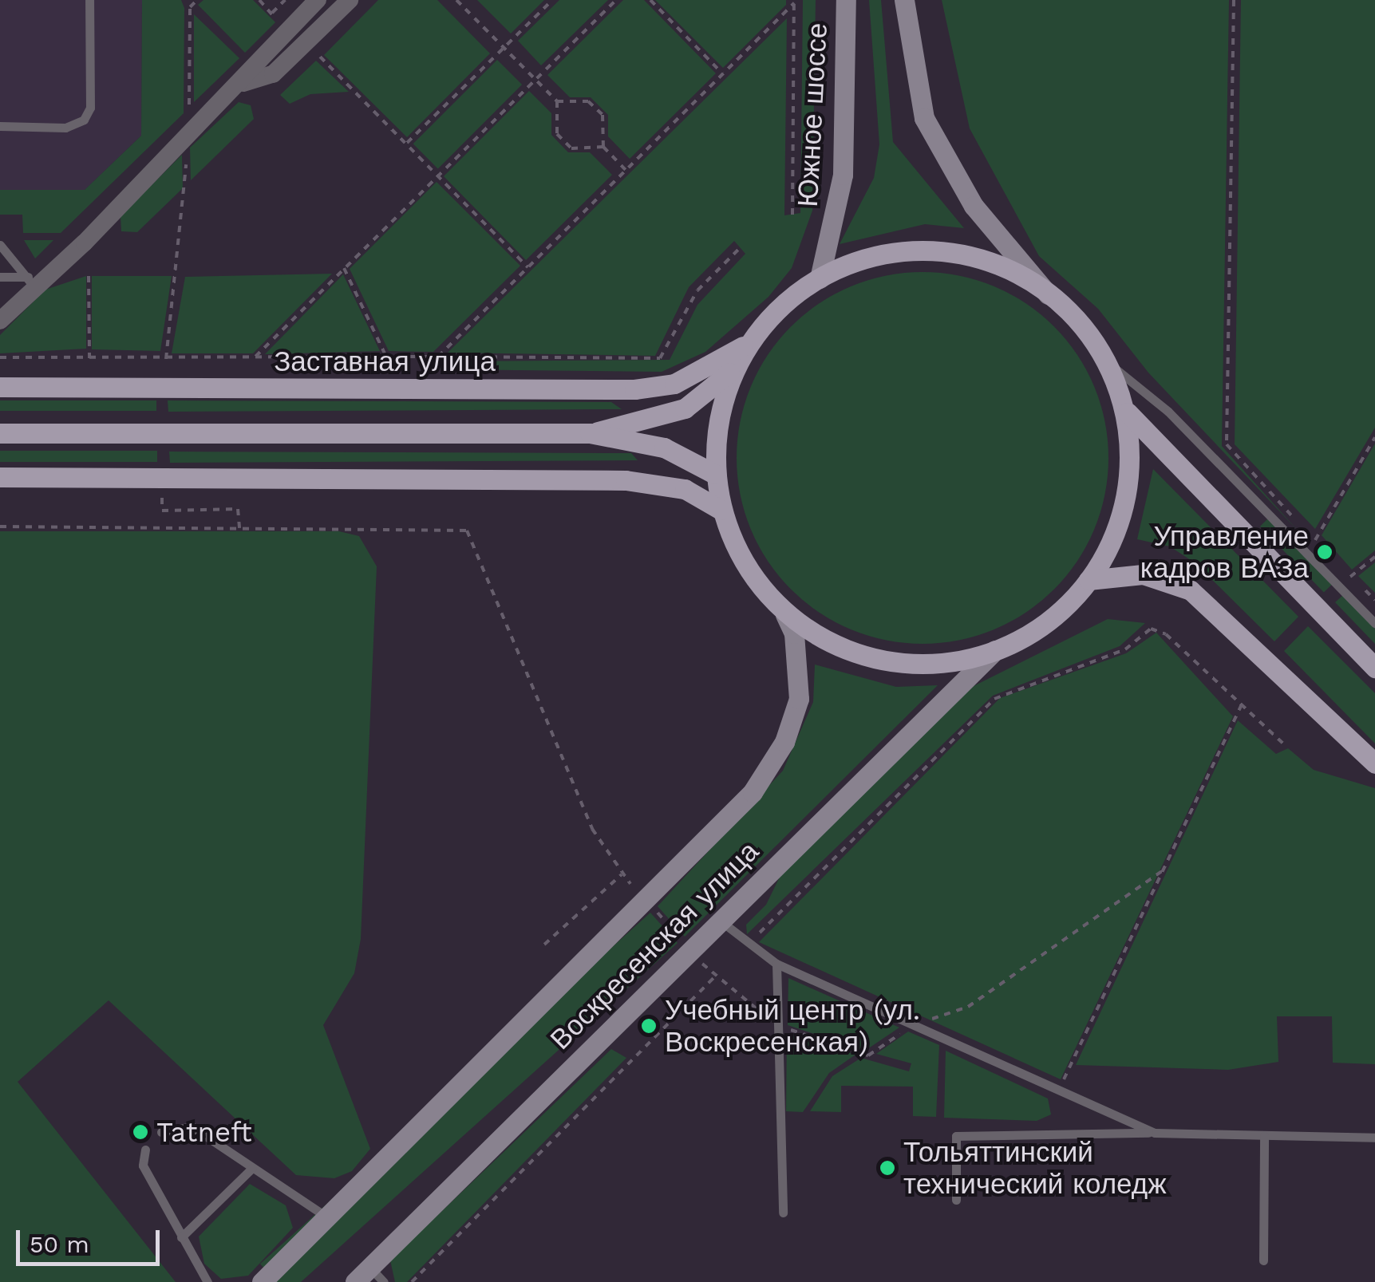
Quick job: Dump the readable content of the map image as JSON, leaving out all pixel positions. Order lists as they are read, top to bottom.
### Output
{
  "streets": {
    "main road": ["Южное шоссе", "Заставная улица", "Воскресенская улица"]
  },
  "places": [
    "Управление кадров ВАЗа",
    "Учебный центр (ул. Воскресенская)",
    "Tatneft",
    "Тольяттинский технический коледж"
  ],
  "scale_bar": "50 m"
}
